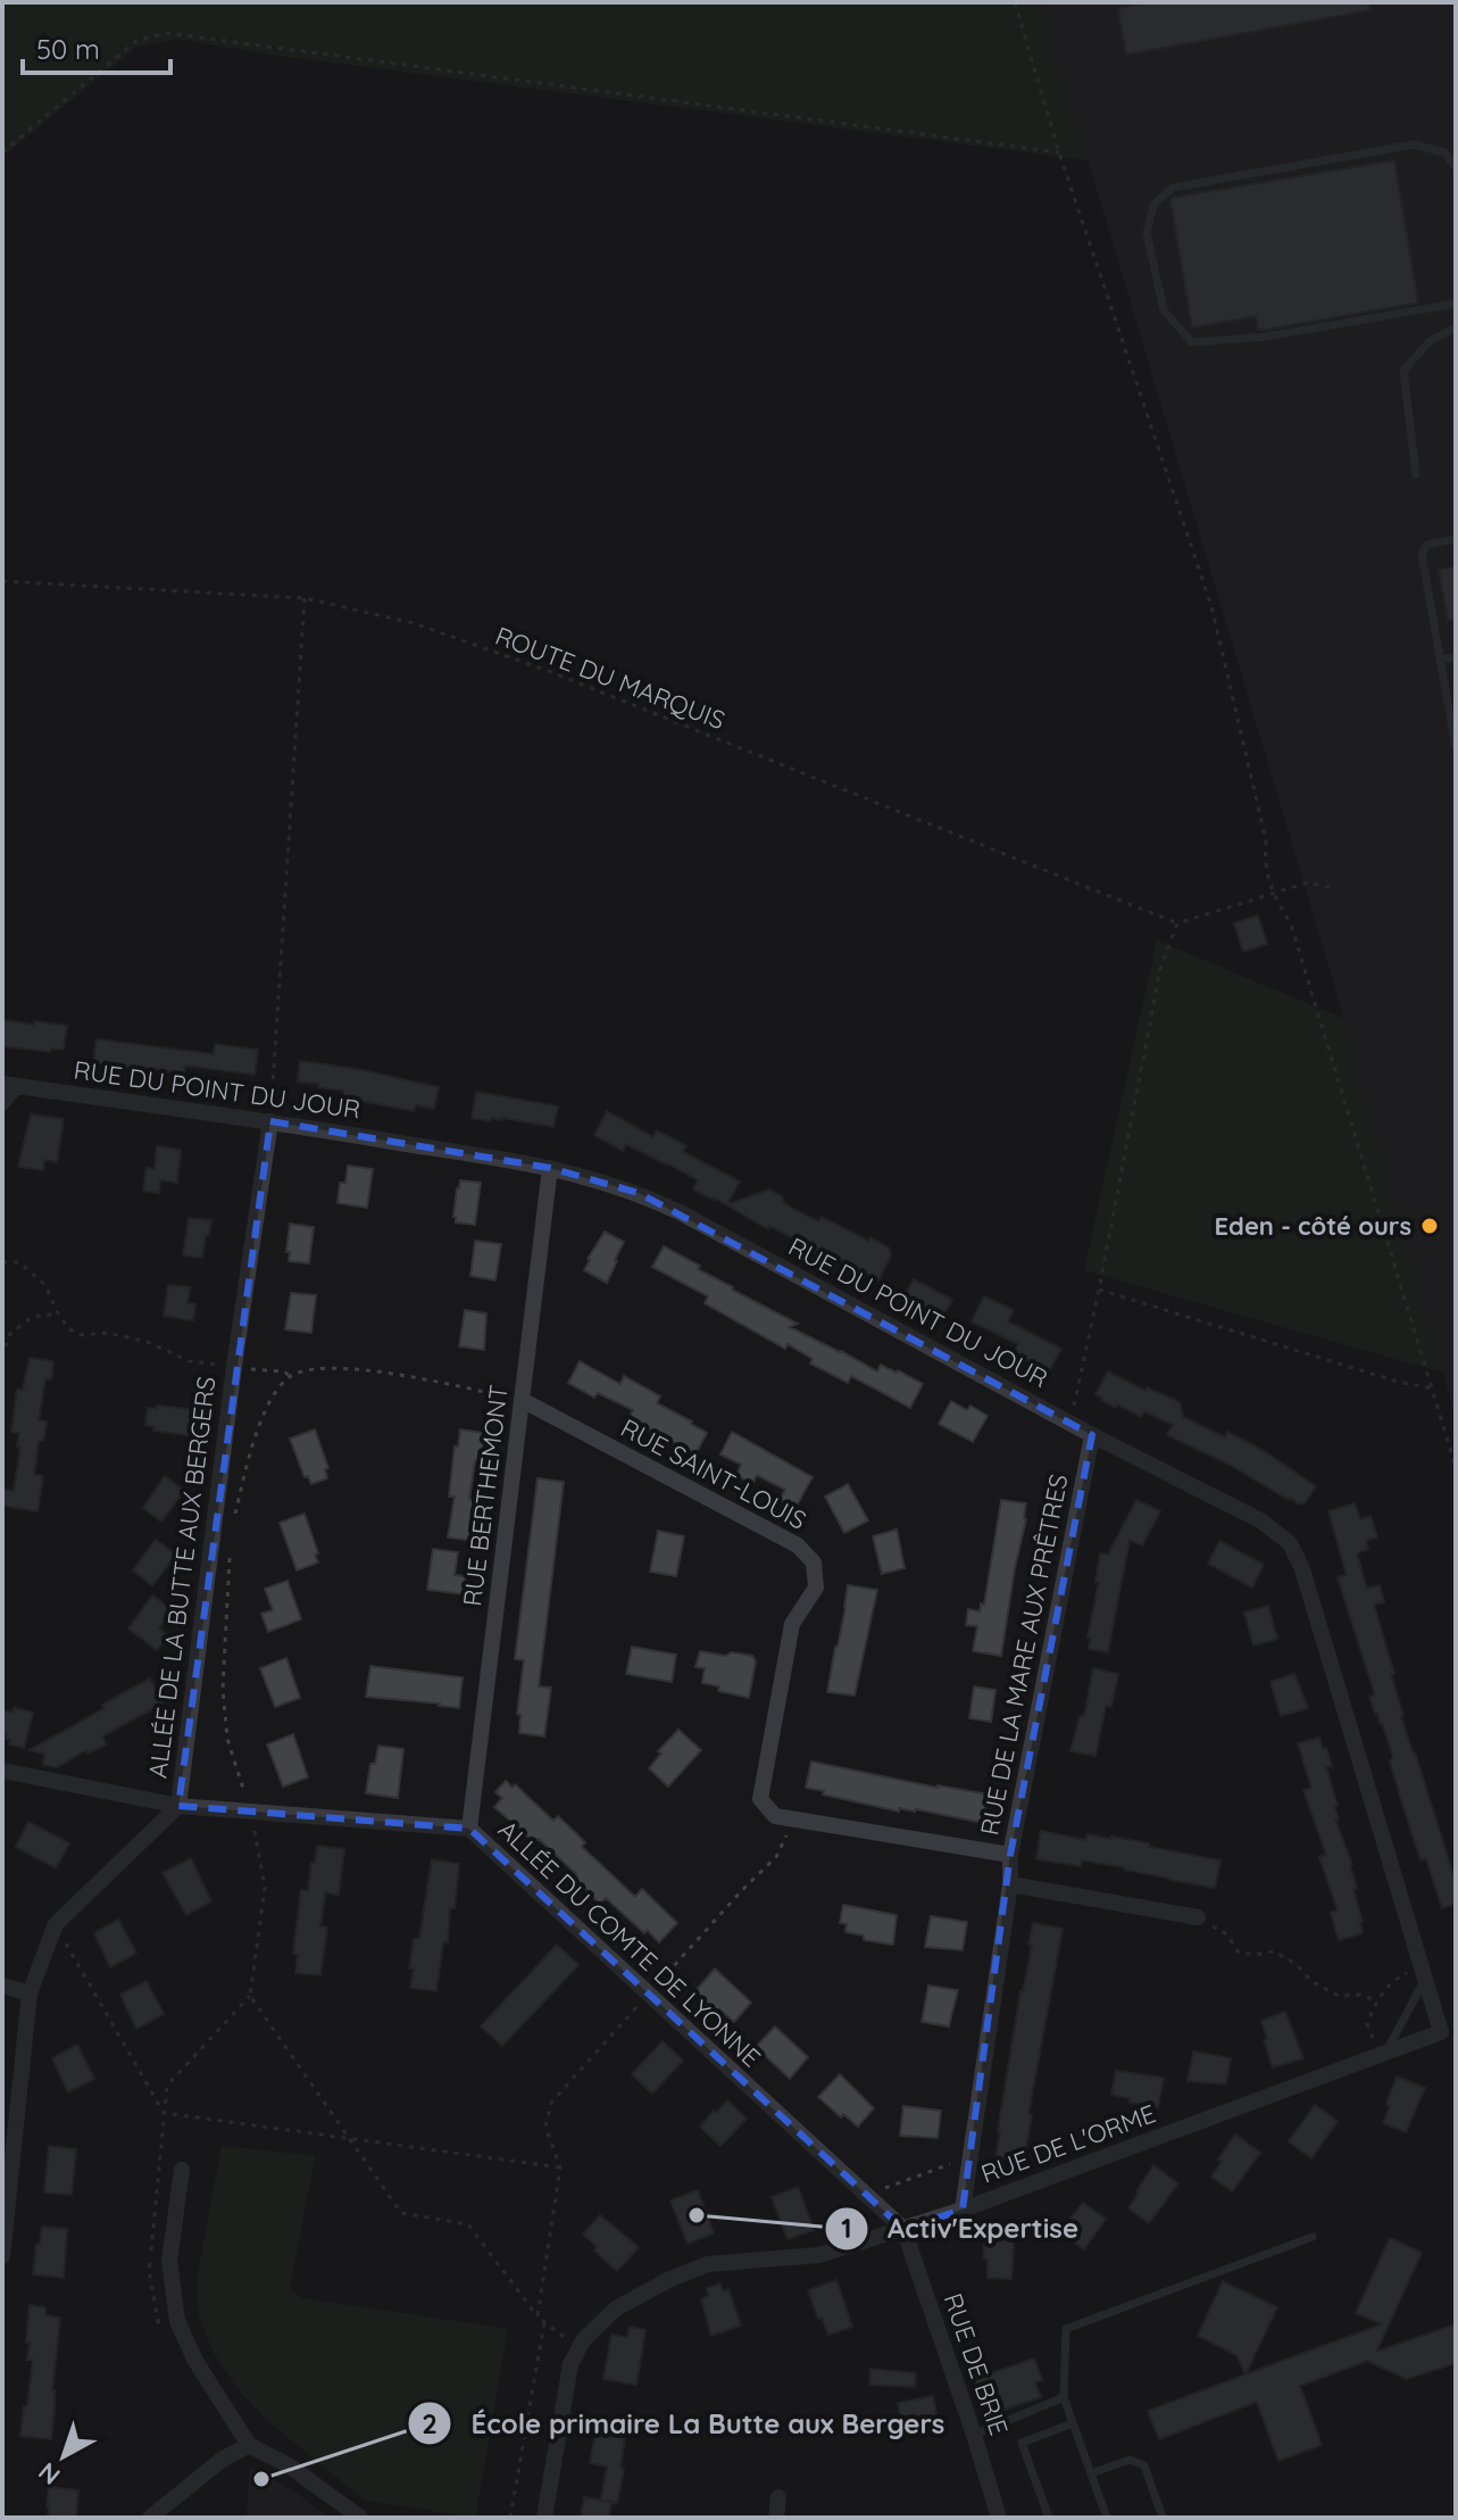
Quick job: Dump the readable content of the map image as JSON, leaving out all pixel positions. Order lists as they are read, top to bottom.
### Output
{
  "streets": {
    "street": [
      "RUE DU POINT DU JOUR",
      "RUE SAINT-LOUIS",
      "RUE BERTHEMONT",
      "ALLÉE DE LA BUTTE AUX BERGERS",
      "RUE DE LA MARE AUX PRÊTRES",
      "ALLÉE DU COMTE DE LYONNE",
      "RUE DE L'ORME",
      "RUE DE BRIE"
    ],
    "path": ["ROUTE DU MARQUIS"]
  },
  "crossings": [
    ["RUE DU POINT DU JOUR", "RUE BERTHEMONT"],
    ["RUE DU POINT DU JOUR", "ALLÉE DE LA BUTTE AUX BERGERS"],
    ["RUE DU POINT DU JOUR", "RUE DE LA MARE AUX PRÊTRES"],
    ["RUE DU POINT DU JOUR", "RUE DE L'ORME"],
    ["RUE SAINT-LOUIS", "RUE BERTHEMONT"],
    ["RUE SAINT-LOUIS", "RUE DE LA MARE AUX PRÊTRES"],
    ["RUE BERTHEMONT", "ALLÉE DU COMTE DE LYONNE"],
    ["ALLÉE DE LA BUTTE AUX BERGERS", "ALLÉE DU COMTE DE LYONNE"],
    ["RUE DE LA MARE AUX PRÊTRES", "RUE DE L'ORME"],
    ["ALLÉE DU COMTE DE LYONNE", "RUE DE L'ORME"],
    ["ALLÉE DU COMTE DE LYONNE", "RUE DE BRIE"],
    ["RUE DE L'ORME", "RUE DE BRIE"]
  ],
  "places": ["Eden - côté ours", "Activ'Expertise", "École primaire La Butte aux Bergers"],
  "scale_bar": "50 m",
  "north": "bottom left"
}
